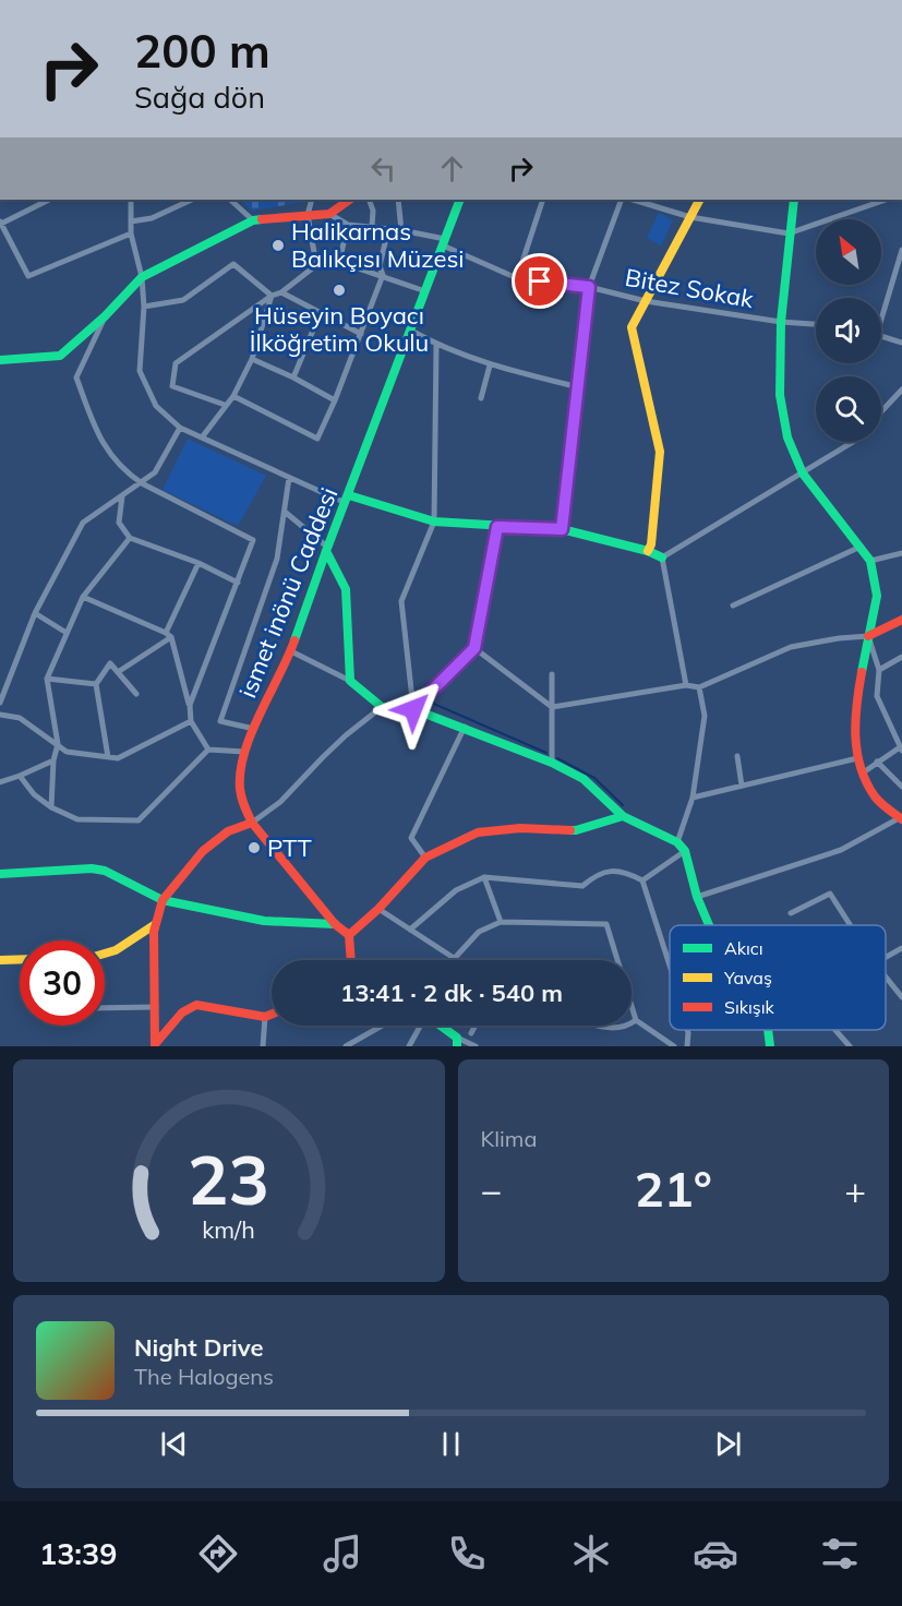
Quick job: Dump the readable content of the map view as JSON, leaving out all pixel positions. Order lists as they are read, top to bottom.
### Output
{
  "streets": {
    "main road": ["ismet inönü Caddesi"],
    "street": ["Bitez Sokak"]
  },
  "crossings": [
    ["Bitez Sokak", "ismet inönü Caddesi"]
  ],
  "places": ["Halikarnas Balıkçısı Müzesi", "Hüseyin Boyacı İlköğretim Okulu", "PTT"],
  "legend": ["Akıcı", "Yavaş", "Sıkışık"],
  "north": "top left",
  "page": {
    "turn": ["200 m", "Sağa dön"],
    "limit": "30",
    "trip": "13:41 · 2 dk · 540 m",
    "tile": "Klima",
    "heat": ["−", "21°", "+"],
    "song": ["Night Drive", "The Halogens"],
    "tabs": "13:39",
    "gauge": ["23", "km/h"]
  }
}
